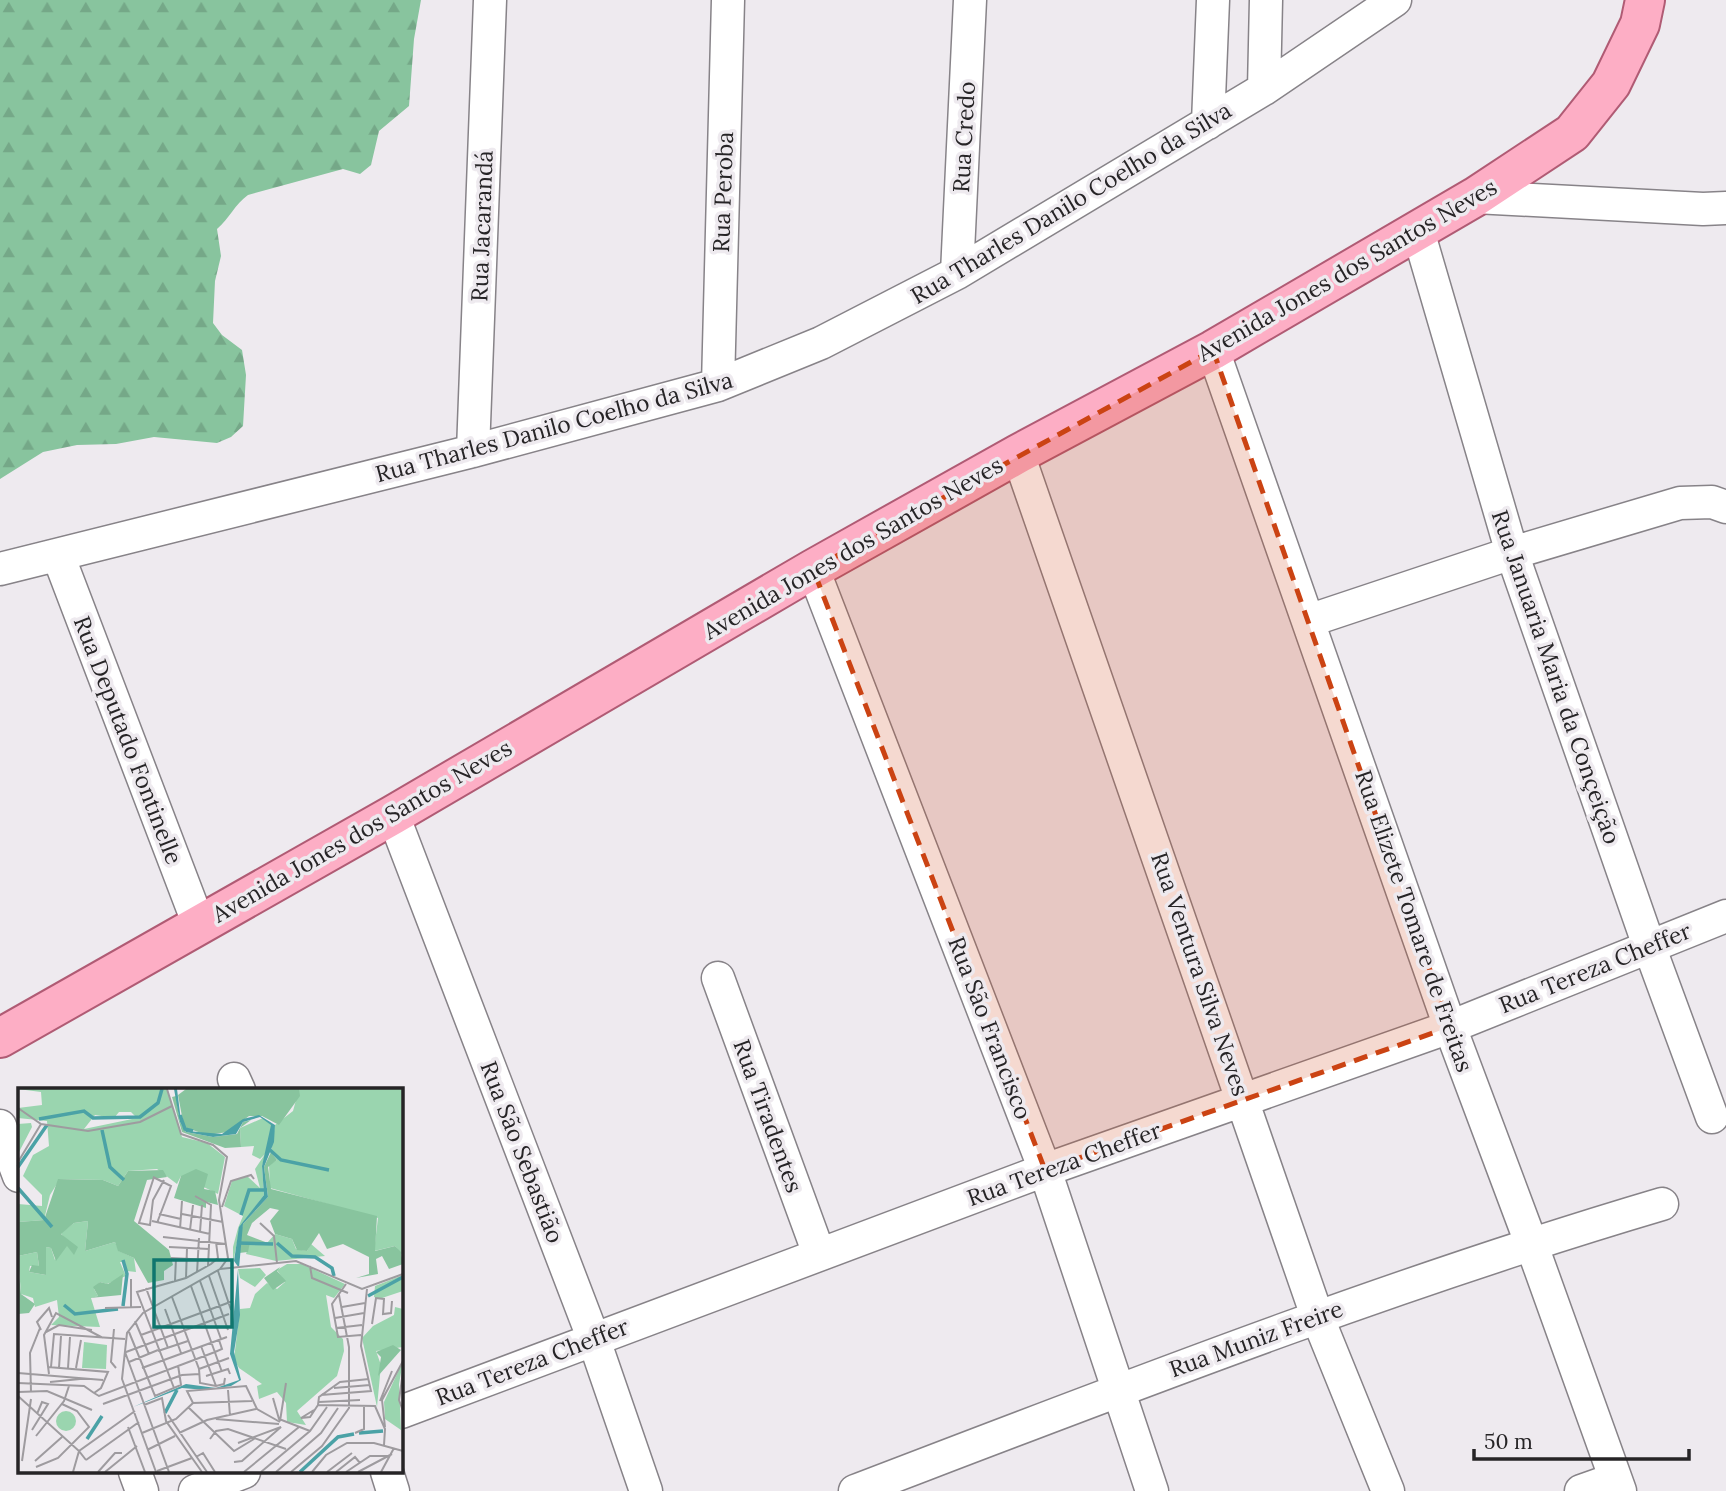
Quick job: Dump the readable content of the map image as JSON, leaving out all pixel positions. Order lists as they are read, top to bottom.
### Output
{
  "streets": {
    "main road": ["Avenida Jones dos Santos Neves"],
    "street": [
      "Rua Credo",
      "Rua Peroba",
      "Rua Tharles Danilo Coelho da Silva",
      "Rua Jacarandá",
      "Rua Januaria Maria da Conçeição",
      "Rua Deputado Fontinelle",
      "Rua Elizete Tomare de Freitas",
      "Rua Tereza Cheffer",
      "Rua Ventura Silva Neves",
      "Rua São Francisco",
      "Rua Tiradentes",
      "Rua São Sebastião",
      "Rua Muniz Freire"
    ]
  },
  "crossings": [
    ["Rua Credo", "Rua Tharles Danilo Coelho da Silva"],
    ["Rua Peroba", "Rua Tharles Danilo Coelho da Silva"],
    ["Rua Tharles Danilo Coelho da Silva", "Rua Jacarandá"],
    ["Rua Tharles Danilo Coelho da Silva", "Rua Deputado Fontinelle"],
    ["Avenida Jones dos Santos Neves", "Rua Januaria Maria da Conçeição"],
    ["Avenida Jones dos Santos Neves", "Rua Deputado Fontinelle"],
    ["Avenida Jones dos Santos Neves", "Rua Elizete Tomare de Freitas"],
    ["Avenida Jones dos Santos Neves", "Rua Ventura Silva Neves"],
    ["Avenida Jones dos Santos Neves", "Rua São Francisco"],
    ["Avenida Jones dos Santos Neves", "Rua São Sebastião"],
    ["Rua Januaria Maria da Conçeição", "Rua Tereza Cheffer"],
    ["Rua Elizete Tomare de Freitas", "Rua Tereza Cheffer"],
    ["Rua Elizete Tomare de Freitas", "Rua Muniz Freire"],
    ["Rua Tereza Cheffer", "Rua Ventura Silva Neves"],
    ["Rua Tereza Cheffer", "Rua São Francisco"],
    ["Rua Tereza Cheffer", "Rua Tiradentes"],
    ["Rua Tereza Cheffer", "Rua São Sebastião"],
    ["Rua Ventura Silva Neves", "Rua Muniz Freire"],
    ["Rua São Francisco", "Rua Muniz Freire"]
  ],
  "scale_bar": "50 m"
}
